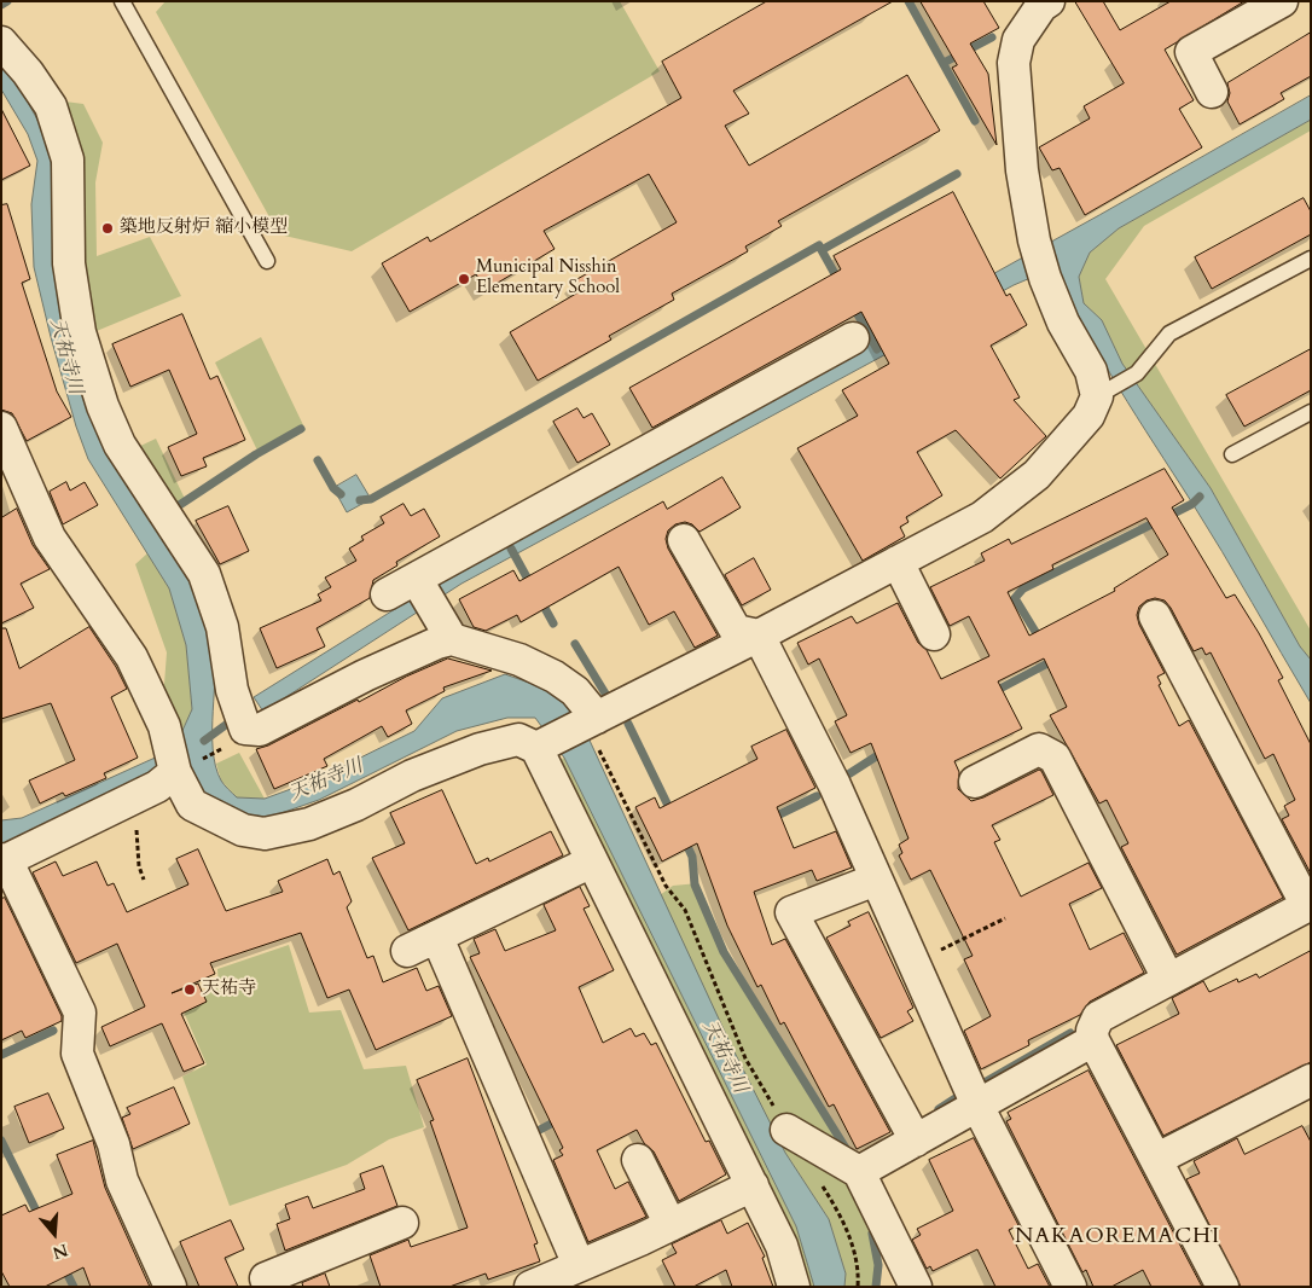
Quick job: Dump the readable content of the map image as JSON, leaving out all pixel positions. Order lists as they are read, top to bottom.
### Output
{
  "districts": ["NAKAOREMACHI"],
  "water": ["天祐寺川"],
  "places": ["築地反射炉 縮小模型", "Municipal Nisshin Elementary School", "天祐寺"],
  "north": "bottom"
}
